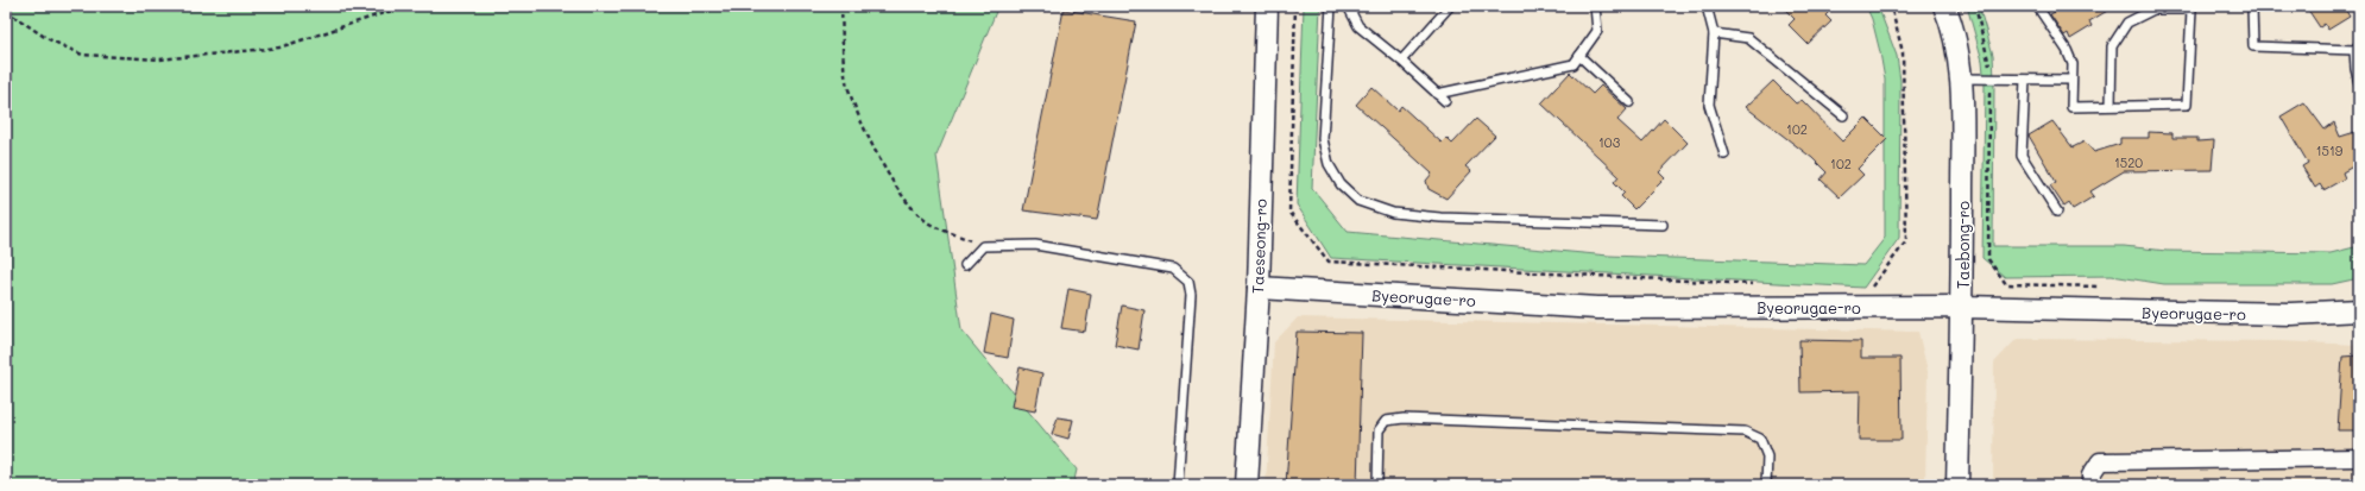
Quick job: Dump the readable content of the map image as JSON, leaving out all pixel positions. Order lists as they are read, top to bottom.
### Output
{
  "streets": {
    "street": ["Taebong-ro", "Taeseong-ro", "Byeorugae-ro"]
  },
  "crossings": [
    ["Taebong-ro", "Byeorugae-ro"],
    ["Taeseong-ro", "Byeorugae-ro"]
  ],
  "house_numbers": [
    "102",
    "103",
    "1519",
    "1520",
    "102"
  ]
}
